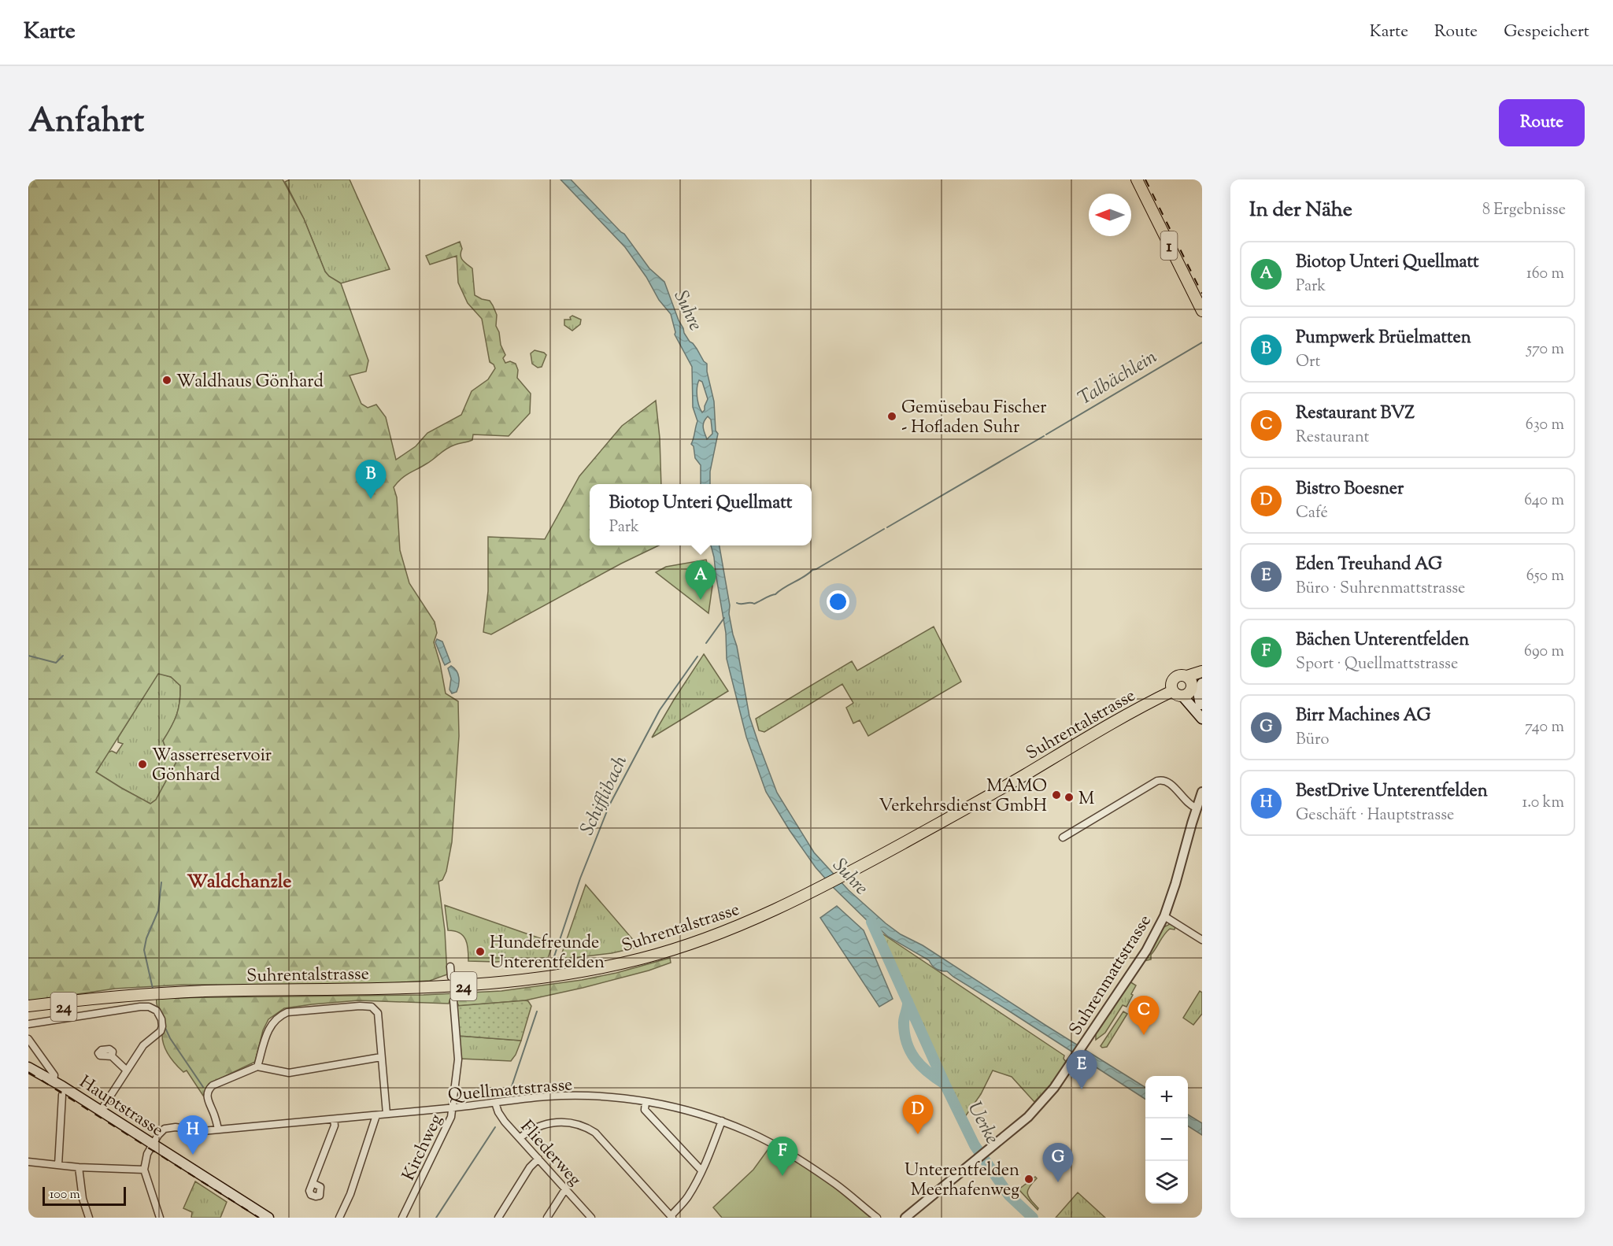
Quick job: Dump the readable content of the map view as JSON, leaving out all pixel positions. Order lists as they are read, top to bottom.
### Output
{
  "streets": {
    "main road": [
      "1",
      "Suhrentalstrasse",
      "24",
      "Hauptstrasse"
    ],
    "street": [
      "Suhrenmattstrasse",
      "Quellmattstrasse",
      "Kirchweg",
      "Fliederweg"
    ]
  },
  "crossings": [
    ["Suhrentalstrasse", "24"],
    ["Quellmattstrasse", "Hauptstrasse"],
    ["Quellmattstrasse", "Kirchweg"],
    ["Quellmattstrasse", "Fliederweg"]
  ],
  "districts": ["Waldchanzle"],
  "water": [
    "Suhre",
    "Talbächlein",
    "Schifflibach",
    "Uerke"
  ],
  "places": [
    "Waldhaus Gönhard",
    "Gemüsebau Fischer - Hofladen Suhr",
    "Wasserreservoir Gönhard",
    "MAMO Verkehrsdienst GmbH",
    "M",
    "Hundefreunde Unterentfelden",
    "Unterentfelden Meerhafenweg"
  ],
  "scale_bar": "100 m",
  "north": "left",
  "page": {
    "header": "Karte",
    "nav": ["Karte", "Route", "Gespeichert"],
    "title": "Anfahrt",
    "buttons": "Route",
    "heading": ["In der Nähe", "8 Ergebnisse"],
    "list": [
      {
        "mark": "A",
        "name": "Biotop Unteri Quellmatt",
        "note": "Park",
        "value": "160 m"
      },
      {
        "mark": "B",
        "name": "Pumpwerk Brüelmatten",
        "note": "Ort",
        "value": "570 m"
      },
      {
        "mark": "C",
        "name": "Restaurant BVZ",
        "note": "Restaurant",
        "value": "630 m"
      },
      {
        "mark": "D",
        "name": "Bistro Boesner",
        "note": "Café",
        "value": "640 m"
      },
      {
        "mark": "E",
        "name": "Eden Treuhand AG",
        "note": "Büro · Suhrenmattstrasse",
        "value": "650 m"
      },
      {
        "mark": "F",
        "name": "Bächen Unterentfelden",
        "note": "Sport · Quellmattstrasse",
        "value": "690 m"
      },
      {
        "mark": "G",
        "name": "Birr Machines AG",
        "note": "Büro",
        "value": "740 m"
      },
      {
        "mark": "H",
        "name": "BestDrive Unterentfelden",
        "note": "Geschäft · Hauptstrasse",
        "value": "1.0 km"
      }
    ],
    "pins": [
      "B",
      "A",
      "C",
      "E",
      "D",
      "H",
      "F",
      "G"
    ],
    "popup": ["Biotop Unteri Quellmatt", "Park"],
    "map_buttons": ["+", "−"],
    "scale": "100 m"
  }
}
